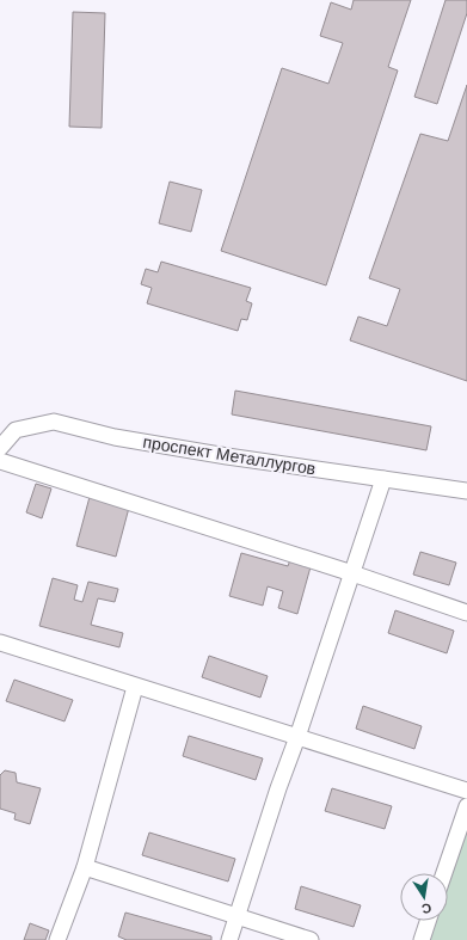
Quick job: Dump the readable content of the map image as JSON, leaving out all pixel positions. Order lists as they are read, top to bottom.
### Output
{
  "streets": {
    "street": ["проспект Металлургов"]
  },
  "north": "bottom"
}
